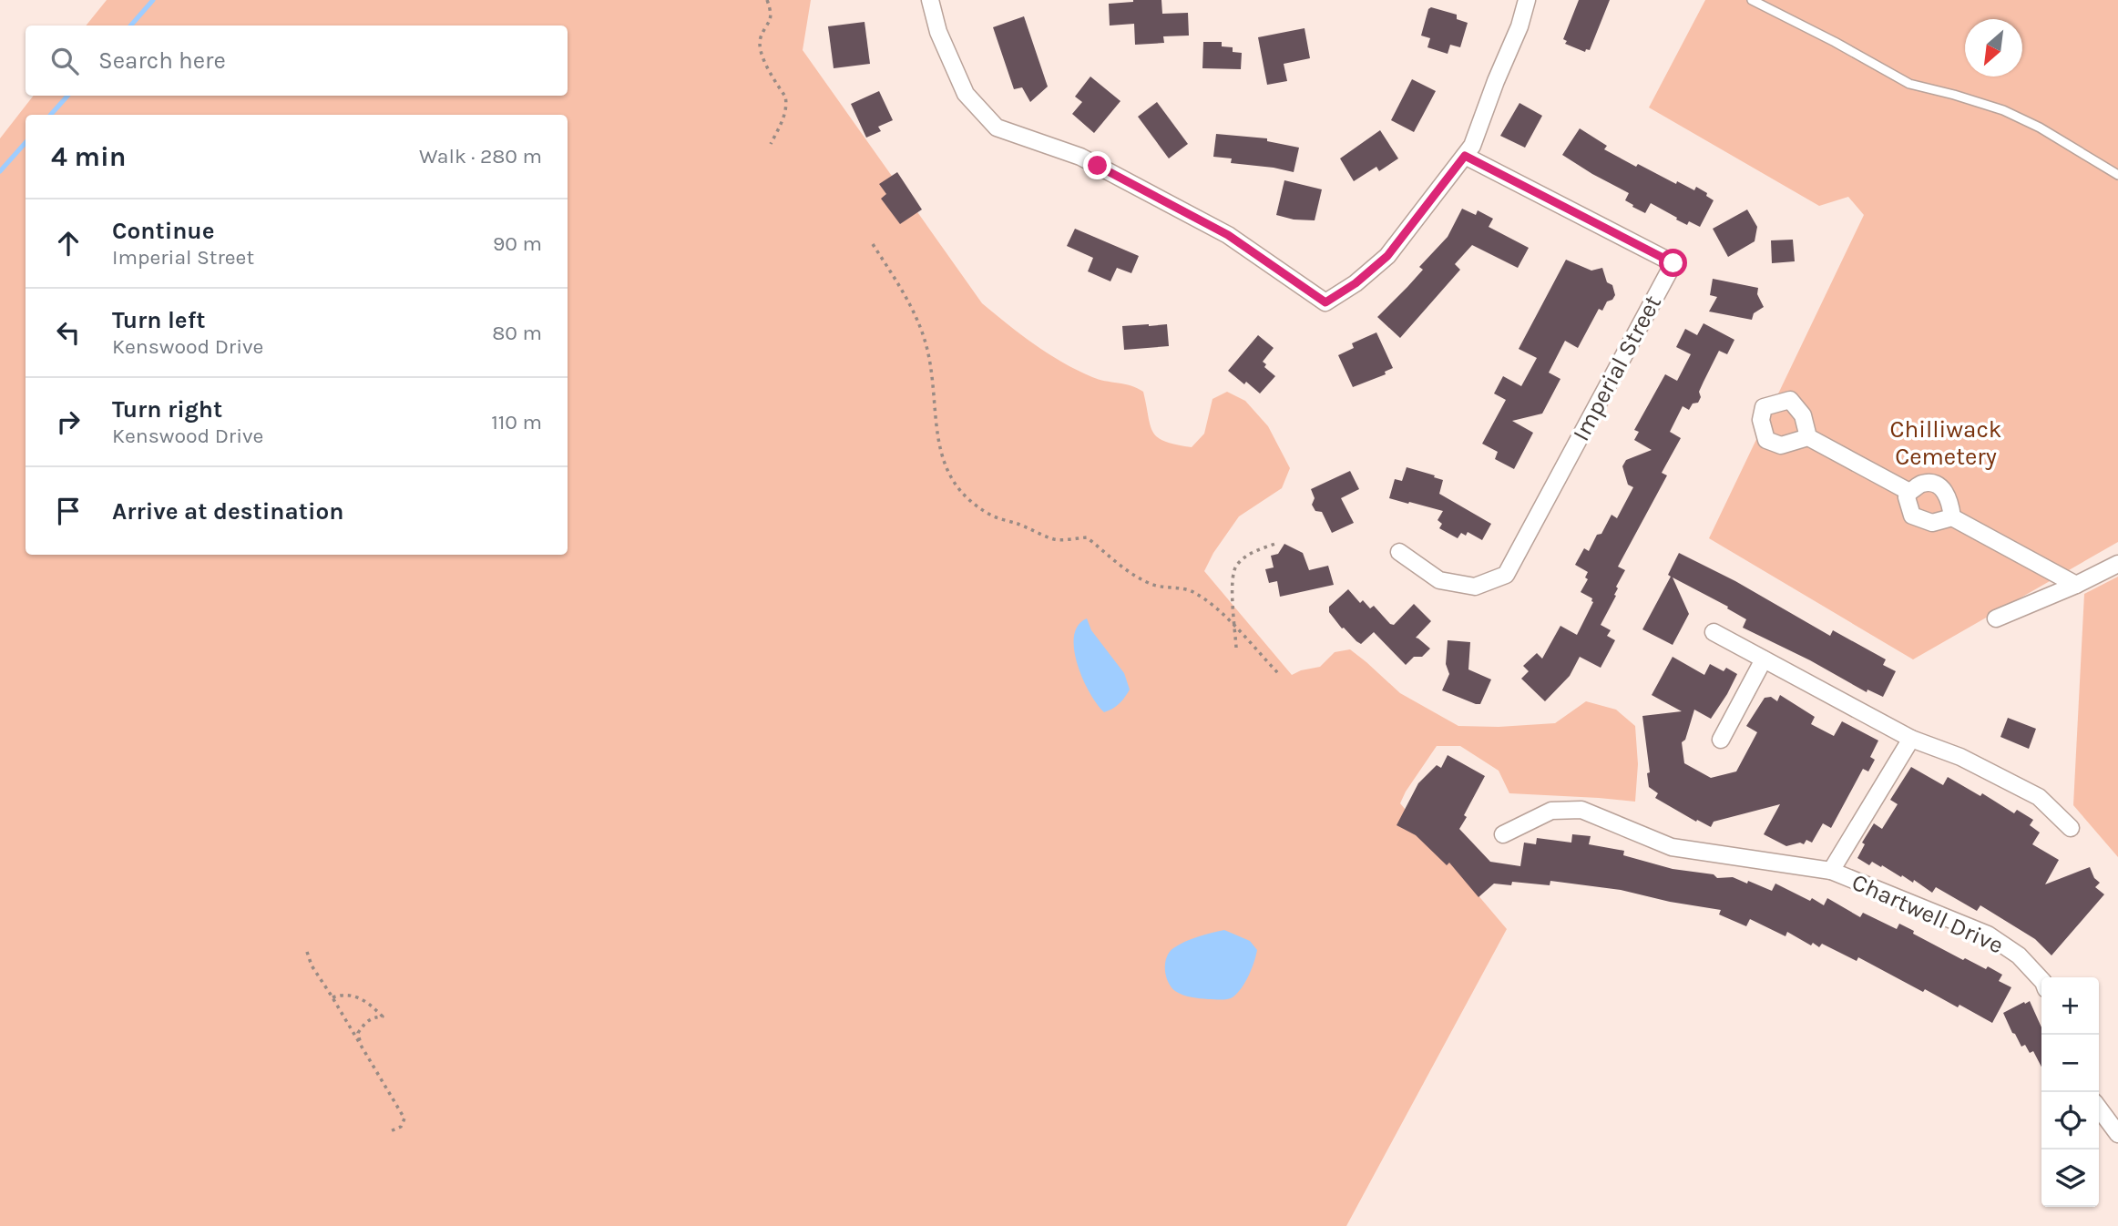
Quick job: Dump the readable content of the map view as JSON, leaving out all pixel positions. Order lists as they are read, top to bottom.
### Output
{
  "streets": {
    "street": ["Imperial Street", "Chartwell Drive"]
  },
  "parks": ["Chilliwack Cemetery"],
  "north": "bottom left",
  "page": {
    "search": "Search here",
    "heading": ["4 min", "Walk · 280 m"],
    "list": [
      ["Continue", "Imperial Street", "90 m"],
      ["Turn left", "Kenswood Drive", "80 m"],
      ["Turn right", "Kenswood Drive", "110 m"],
      "Arrive at destination"
    ],
    "map_buttons": ["+", "−"]
  }
}
